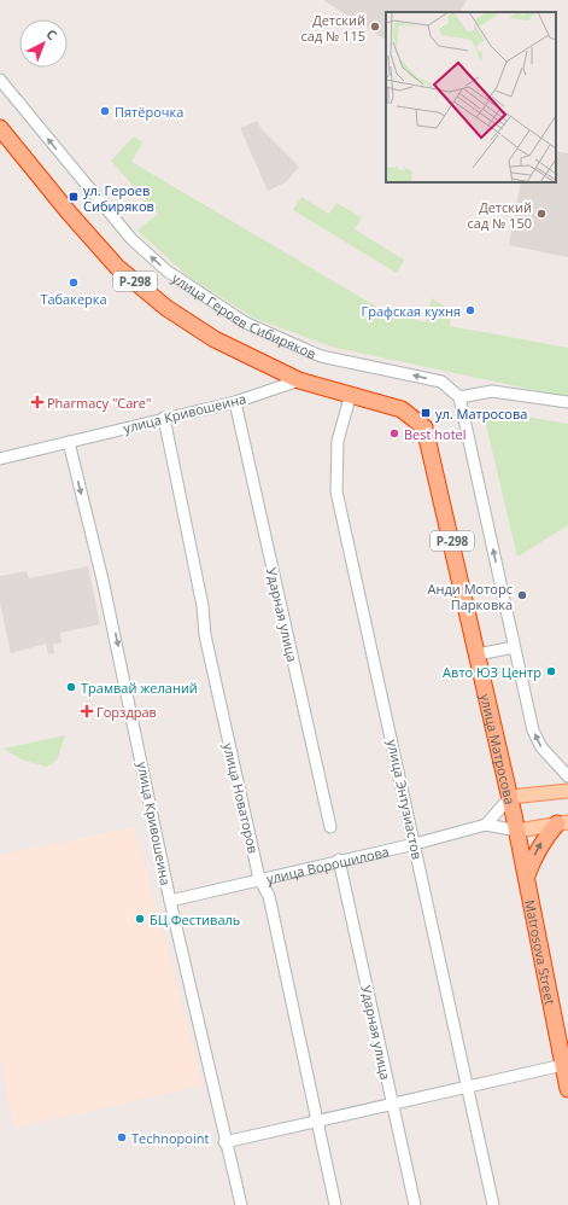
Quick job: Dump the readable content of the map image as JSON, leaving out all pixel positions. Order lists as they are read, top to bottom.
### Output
{
  "streets": {
    "highway": ["Р-298", "улица Матросова", "Matrosova Street"],
    "main road": ["улица Ворошилова"],
    "street": [
      "улица Героев Сибиряков",
      "улица Кривошеина",
      "Ударная улица",
      "улица Новаторов",
      "улица Энтузиастов"
    ]
  },
  "crossings": [
    ["Р-298", "улица Кривошеина"],
    ["Р-298", "улица Матросова"],
    ["Р-298", "улица Энтузиастов"],
    ["улица Кривошеина", "Ударная улица"],
    ["улица Кривошеина", "улица Новаторов"],
    ["улица Кривошеина", "улица Ворошилова"],
    ["Ударная улица", "улица Ворошилова"],
    ["улица Матросова", "улица Энтузиастов"],
    ["улица Матросова", "Matrosova Street"],
    ["улица Новаторов", "улица Ворошилова"],
    ["улица Энтузиастов", "улица Ворошилова"],
    ["улица Ворошилова", "Matrosova Street"]
  ],
  "one_way": ["улица Героев Сибиряков", "улица Кривошеина"],
  "places": {
    "other": [
      "Детский сад № 115",
      "Пятёрочка",
      "Детский сад № 150",
      "Табакерка",
      "Графская кухня",
      "Best hotel",
      "Анди Моторс Парковка",
      "Авто ЮЗ Центр",
      "Трамвай желаний",
      "БЦ Фестиваль",
      "Technopoint"
    ],
    "transit": ["ул. Героев Сибиряков", "ул. Матросова"],
    "health": ["Pharmacy \"Care\"", "Горздрав"]
  },
  "north": "top right"
}
